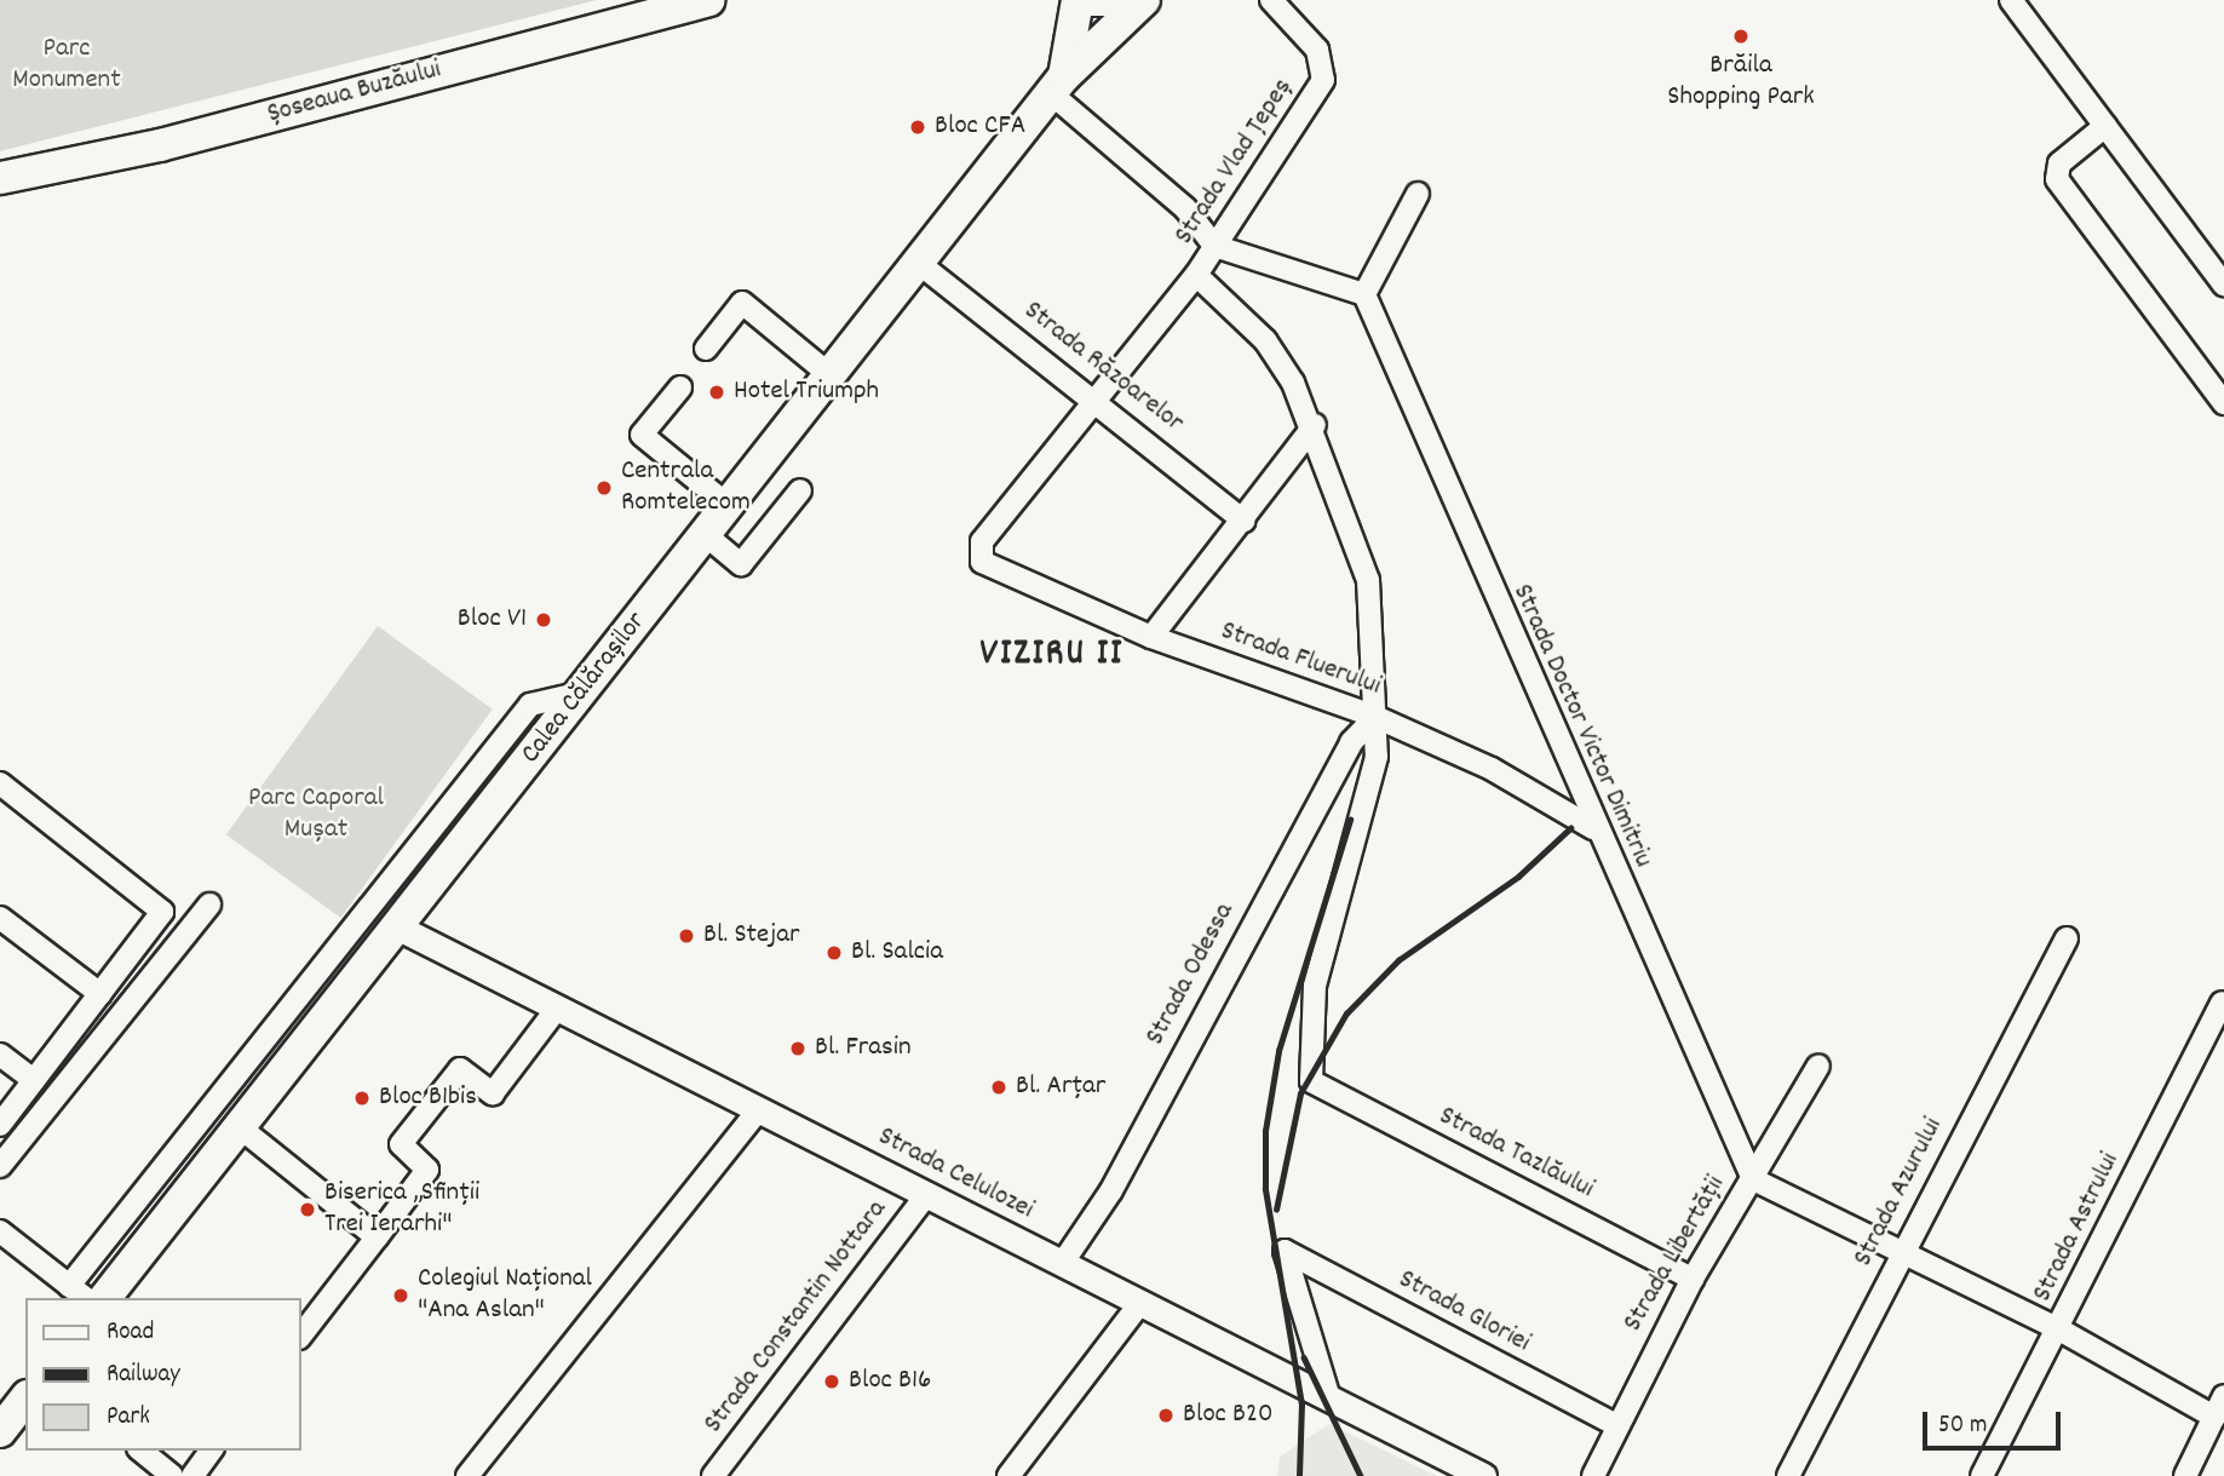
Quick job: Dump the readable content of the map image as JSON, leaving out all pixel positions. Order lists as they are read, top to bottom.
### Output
{
  "streets": {
    "main road": ["Șoseaua Buzăului", "Calea Călărașilor"],
    "street": [
      "Strada Vlad Țepeș",
      "Strada Răzoarelor",
      "Strada Fluerului",
      "Strada Doctor Victor Dimitriu",
      "Strada Odessa",
      "Strada Tazlăului",
      "Strada Celulozei",
      "Strada Azurului",
      "Strada Astrului",
      "Strada Libertății",
      "Strada Gloriei",
      "Strada Constantin Nottara"
    ]
  },
  "crossings": [
    ["Strada Vlad Țepeș", "Strada Răzoarelor"],
    ["Strada Vlad Țepeș", "Strada Fluerului"],
    ["Strada Răzoarelor", "Calea Călărașilor"],
    ["Strada Fluerului", "Strada Doctor Victor Dimitriu"],
    ["Strada Fluerului", "Strada Odessa"],
    ["Strada Fluerului", "Strada Tazlăului"],
    ["Calea Călărașilor", "Strada Celulozei"],
    ["Strada Doctor Victor Dimitriu", "Strada Libertății"],
    ["Strada Odessa", "Strada Tazlăului"],
    ["Strada Odessa", "Strada Celulozei"],
    ["Strada Tazlăului", "Strada Libertății"],
    ["Strada Celulozei", "Strada Gloriei"],
    ["Strada Celulozei", "Strada Constantin Nottara"],
    ["Strada Libertății", "Strada Gloriei"]
  ],
  "districts": ["VIZIRU II"],
  "parks": ["Parc Monument", "Parc Caporal Mușat"],
  "places": [
    "Brăila Shopping Park",
    "Bloc CFA",
    "Hotel Triumph",
    "Centrala Romtelecom",
    "Bloc V1",
    "Bl. Stejar",
    "Bl. Salcia",
    "Bl. Frasin",
    "Bl. Arțar",
    "Bloc B1bis",
    "Biserica „Sfinții Trei Ierarhi\"",
    "Colegiul Național \"Ana Aslan\"",
    "Bloc B16",
    "Bloc B20"
  ],
  "legend": ["Road", "Railway", "Park"],
  "scale_bar": "50 m"
}
